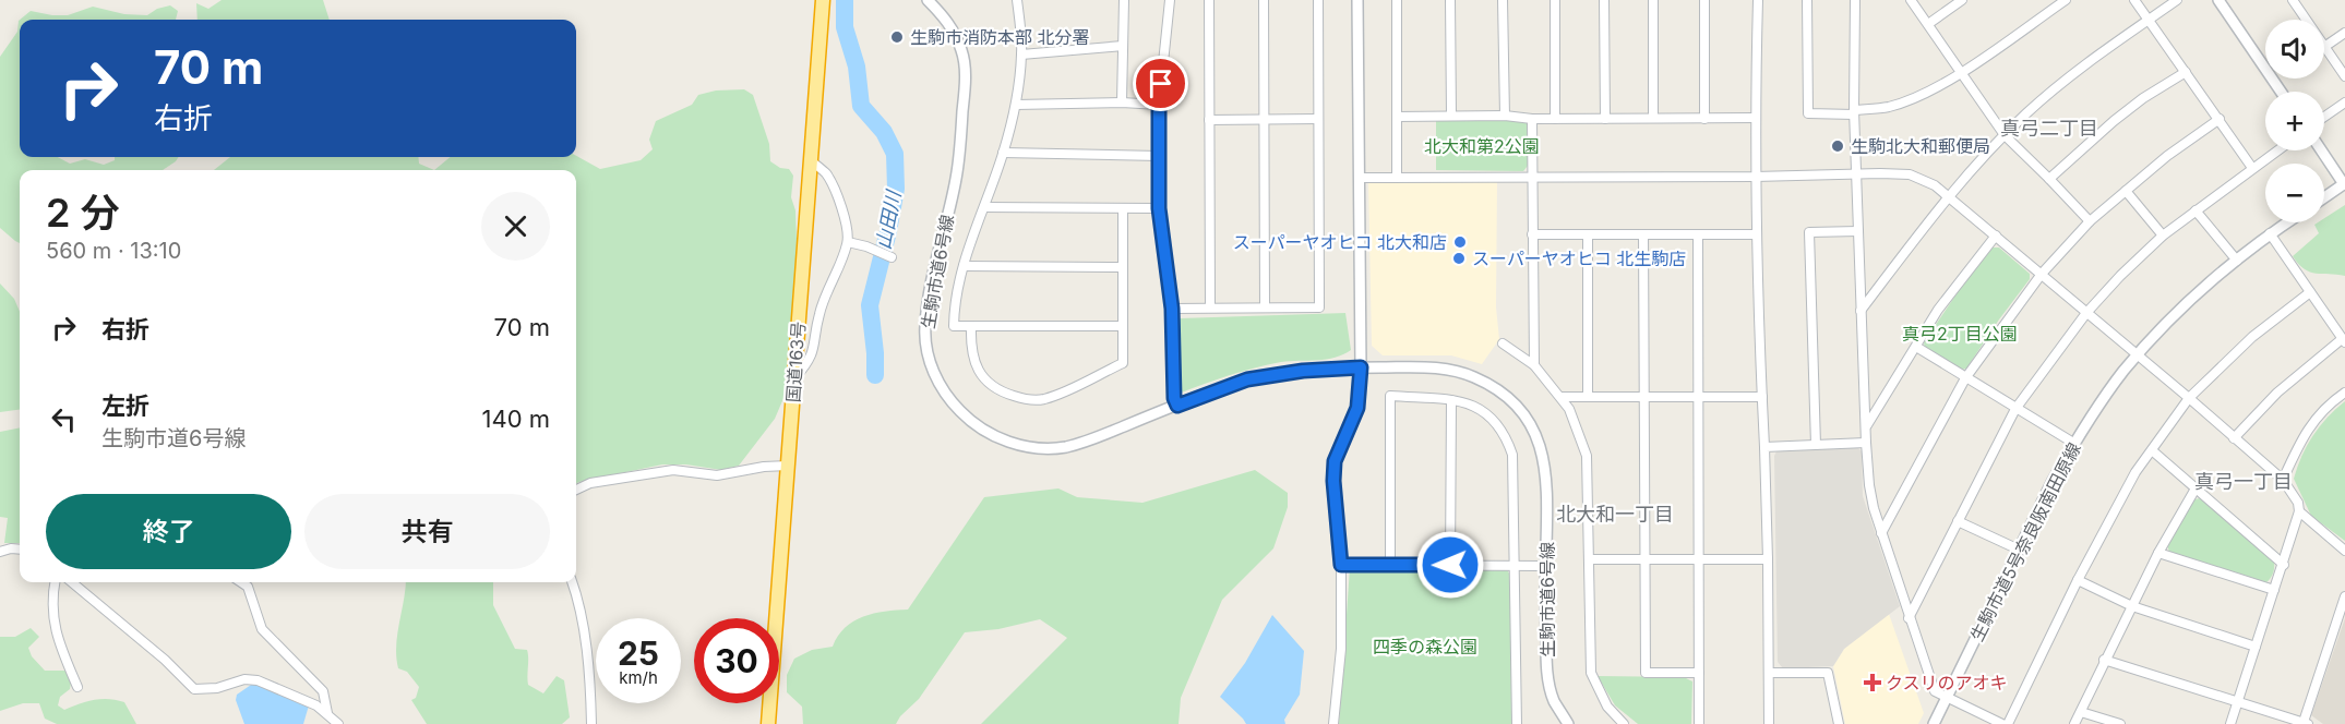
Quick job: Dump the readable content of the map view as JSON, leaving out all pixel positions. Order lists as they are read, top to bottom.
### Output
{
  "streets": {
    "highway": ["国道163号"],
    "street": ["生駒市道6号線", "生駒市道5号奈良阪南田原線"]
  },
  "districts": ["真弓二丁目", "真弓一丁目", "北大和一丁目"],
  "water": ["山田川"],
  "parks": ["北大和第2公園", "真弓2丁目公園", "四季の森公園"],
  "places": {
    "other": [
      "生駒市消防本部 北分署",
      "生駒北大和郵便局",
      "スーパーヤオヒコ 北大和店",
      "スーパーヤオヒコ 北生駒店"
    ],
    "health": ["クスリのアオキ"]
  },
  "page": {
    "map_buttons": ["+", "−"],
    "turn": ["70 m", "右折"],
    "heading": ["2 分", "560 m · 13:10"],
    "list": [
      {
        "name": "右折",
        "value": "70 m"
      },
      {
        "name": "左折",
        "note": "生駒市道6号線",
        "value": "140 m"
      }
    ],
    "buttons": ["終了", "共有"],
    "speed": "25 km/h",
    "limit": "30"
  }
}
